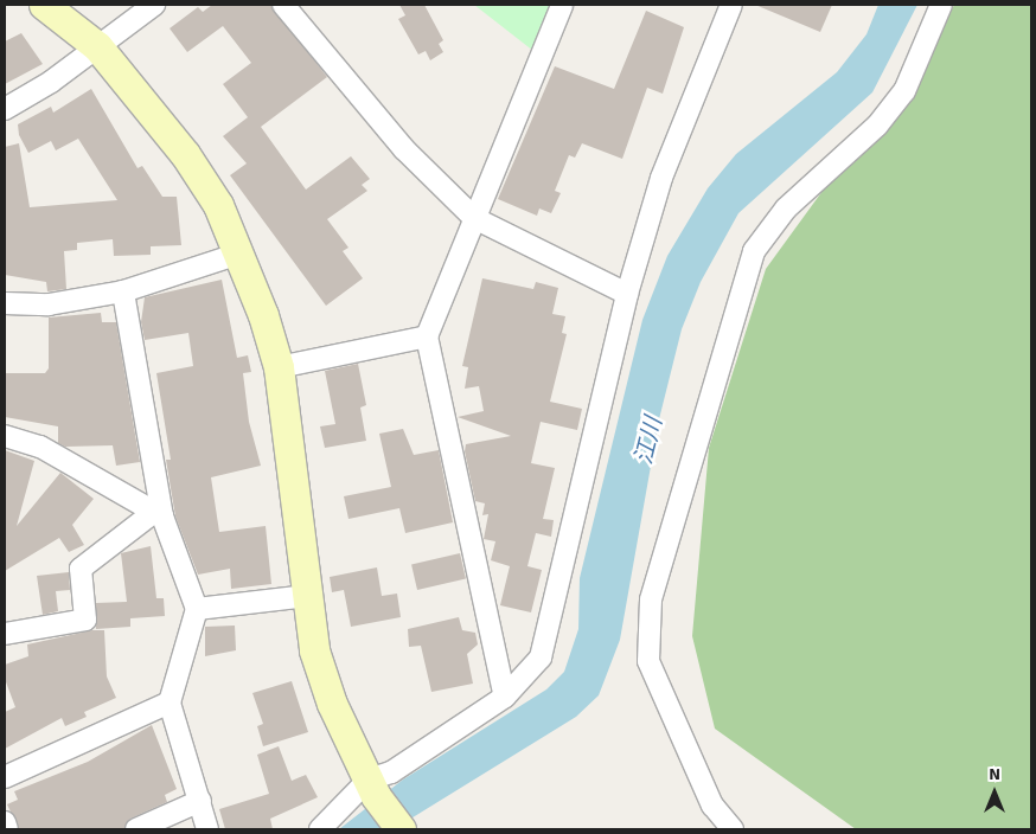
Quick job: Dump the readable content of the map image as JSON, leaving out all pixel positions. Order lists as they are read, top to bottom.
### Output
{
  "water": ["江川"],
  "north": "top"
}
